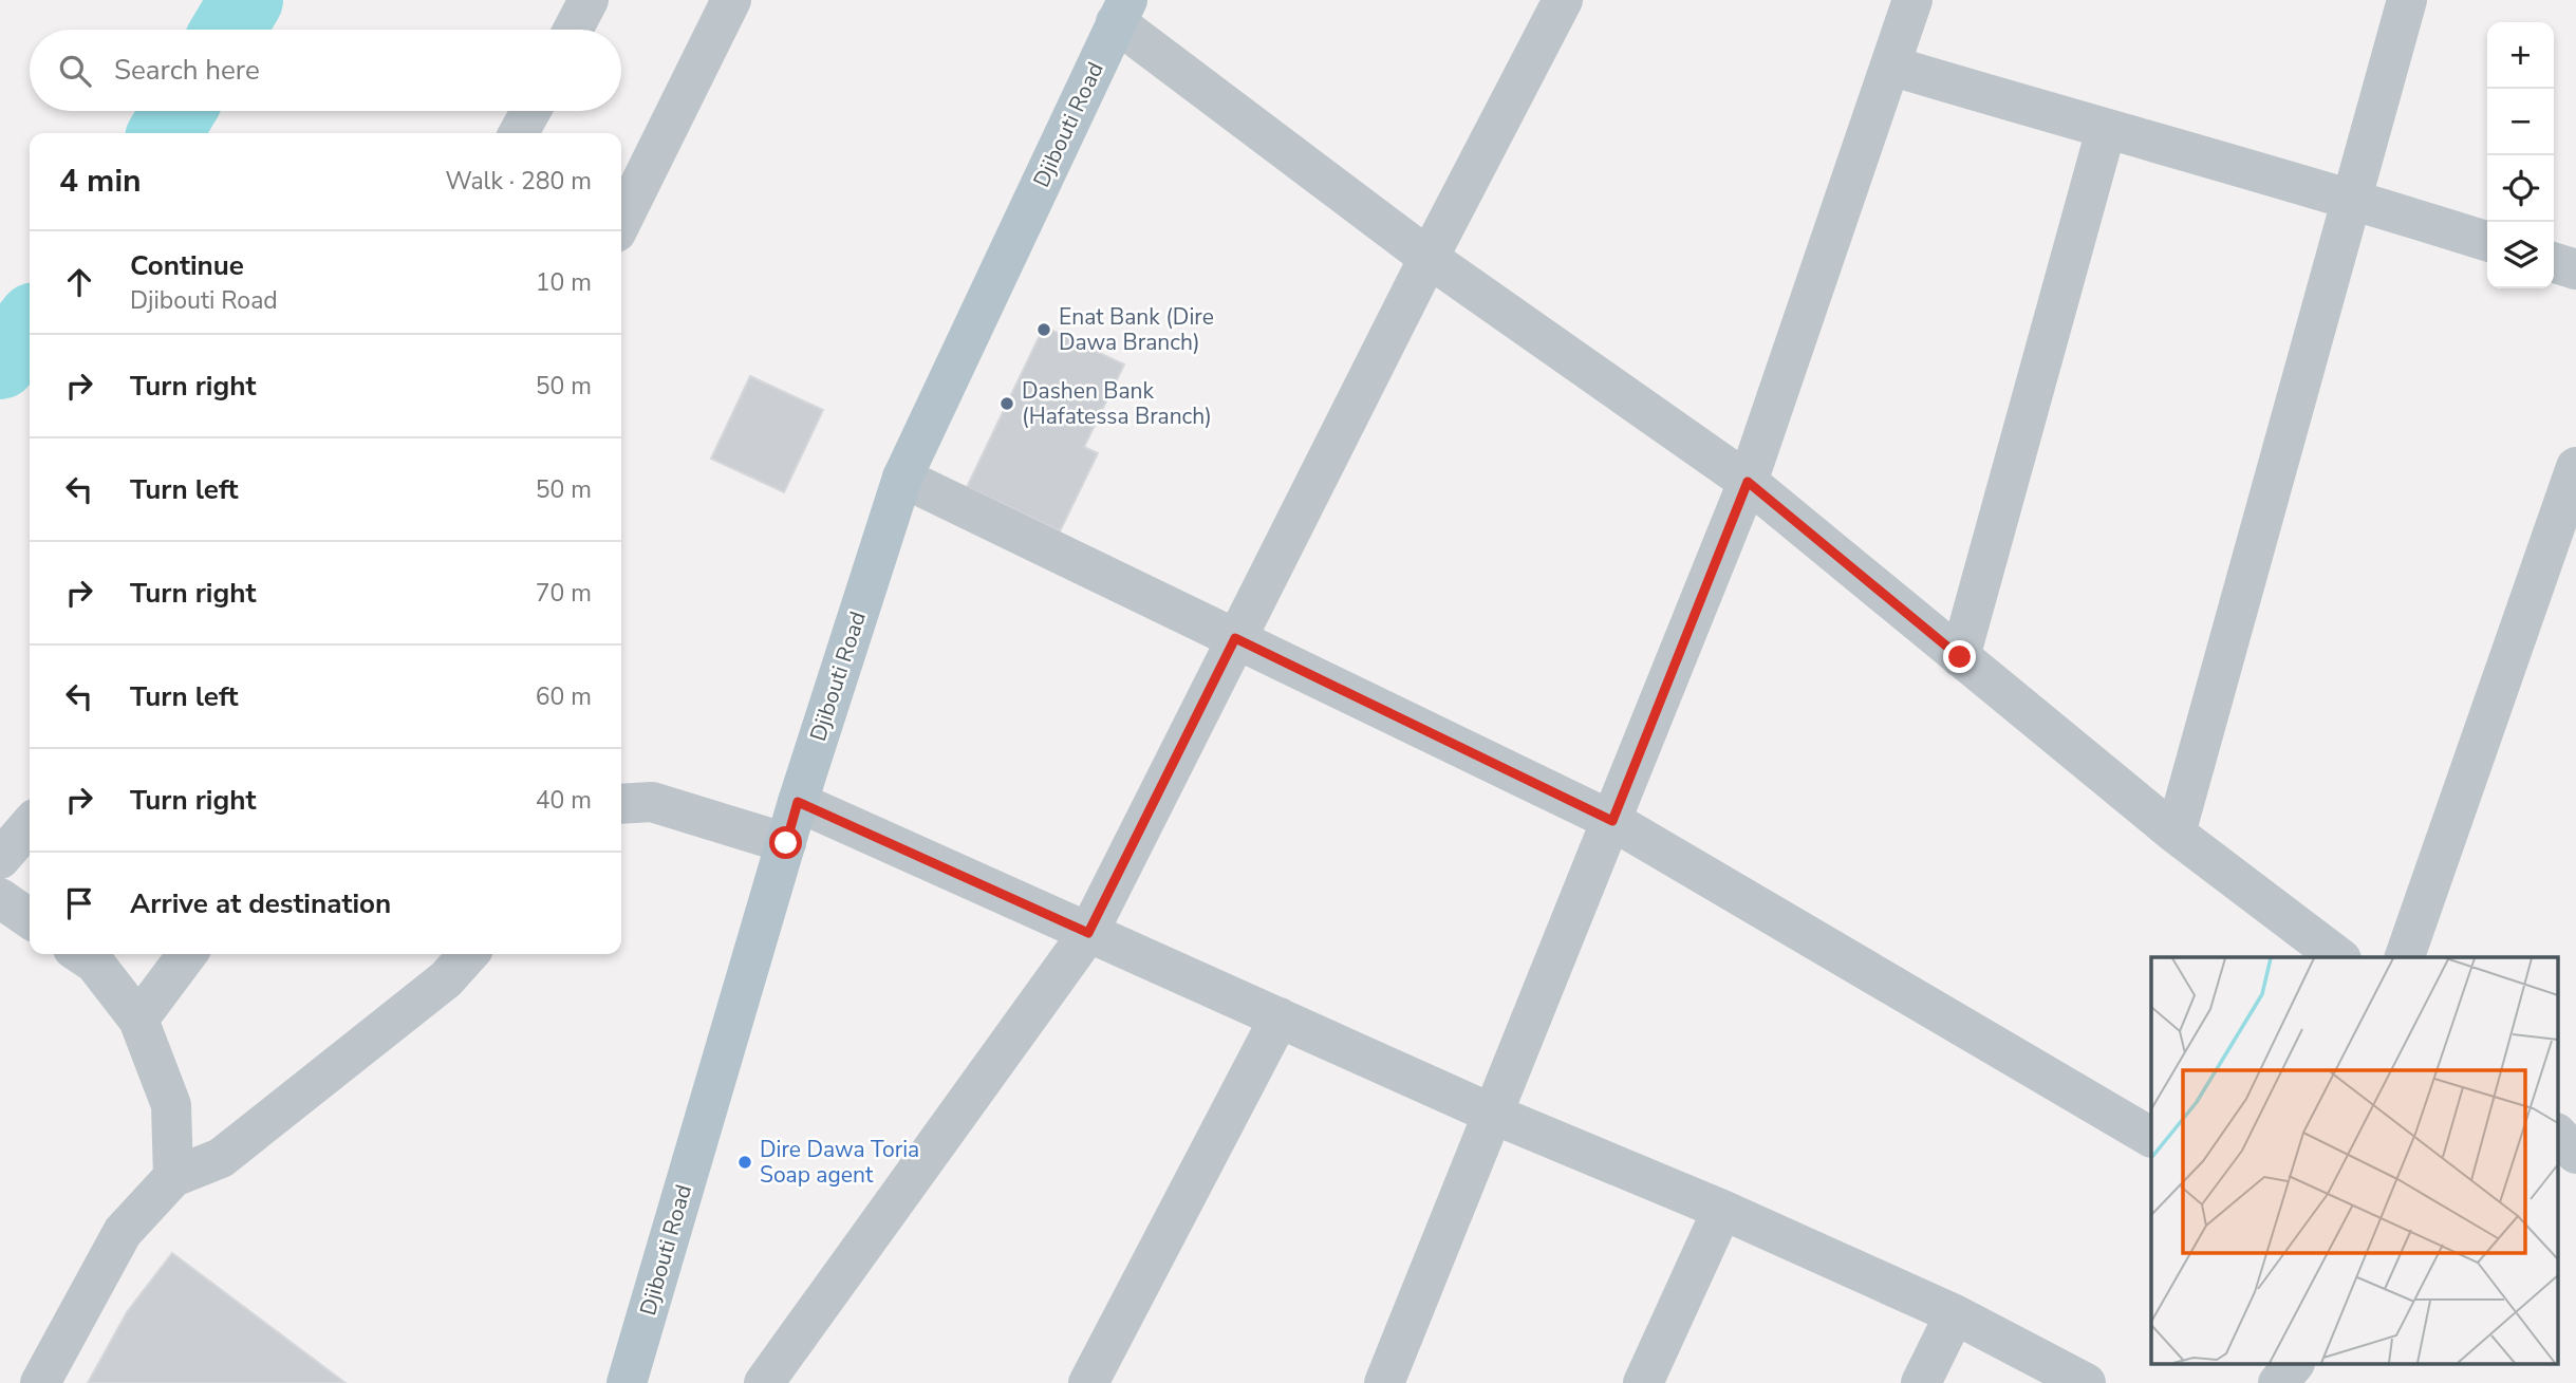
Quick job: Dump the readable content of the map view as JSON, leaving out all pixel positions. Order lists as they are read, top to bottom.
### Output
{
  "streets": {
    "main road": ["Djibouti Road"]
  },
  "places": ["Enat Bank (Dire Dawa Branch)", "Dashen Bank (Hafatessa Branch)", "Dire Dawa Toria Soap agent"],
  "page": {
    "map_buttons": ["+", "−"],
    "search": "Search here",
    "heading": ["4 min", "Walk · 280 m"],
    "list": [
      ["Continue", "Djibouti Road", "10 m"],
      ["Turn right", "50 m"],
      ["Turn left", "50 m"],
      ["Turn right", "70 m"],
      ["Turn left", "60 m"],
      ["Turn right", "40 m"],
      "Arrive at destination"
    ]
  }
}
